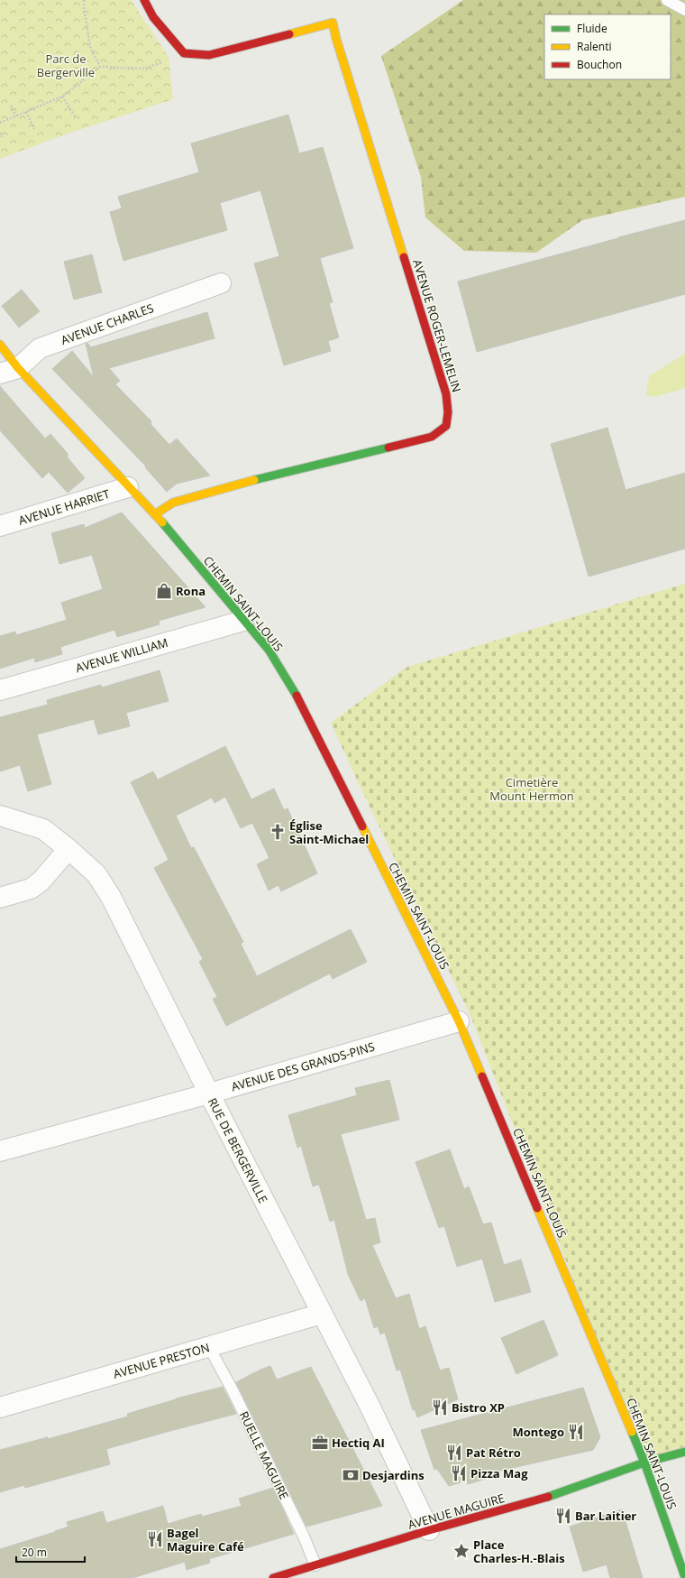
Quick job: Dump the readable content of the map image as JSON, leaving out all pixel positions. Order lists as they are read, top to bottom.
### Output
{
  "streets": {
    "street": [
      "AVENUE CHARLES",
      "AVENUE ROGER-LEMELIN",
      "AVENUE HARRIET",
      "CHEMIN SAINT-LOUIS",
      "AVENUE WILLIAM",
      "AVENUE DES GRANDS-PINS",
      "RUE DE BERGERVILLE",
      "AVENUE PRESTON",
      "AVENUE MAGUIRE"
    ],
    "lane": ["RUELLE MAGUIRE"]
  },
  "crossings": [
    ["AVENUE CHARLES", "CHEMIN SAINT-LOUIS"],
    ["AVENUE ROGER-LEMELIN", "CHEMIN SAINT-LOUIS"],
    ["AVENUE HARRIET", "CHEMIN SAINT-LOUIS"],
    ["CHEMIN SAINT-LOUIS", "AVENUE WILLIAM"],
    ["CHEMIN SAINT-LOUIS", "AVENUE DES GRANDS-PINS"],
    ["CHEMIN SAINT-LOUIS", "AVENUE MAGUIRE"],
    ["AVENUE DES GRANDS-PINS", "RUE DE BERGERVILLE"],
    ["RUE DE BERGERVILLE", "AVENUE PRESTON"],
    ["RUE DE BERGERVILLE", "AVENUE MAGUIRE"],
    ["AVENUE PRESTON", "RUELLE MAGUIRE"],
    ["RUELLE MAGUIRE", "AVENUE MAGUIRE"]
  ],
  "parks": ["Parc de Bergerville", "Cimetière Mount Hermon"],
  "places": {
    "shop": ["Rona"],
    "church": ["Église Saint-Michael"],
    "restaurant": [
      "Bistro XP",
      "Montego",
      "Pat Rétro",
      "Pizza Mag",
      "Bar Laitier",
      "Bagel Maguire Café"
    ],
    "office": ["Hectiq AI"],
    "bank": ["Desjardins"],
    "place": ["Place Charles-H.-Blais"]
  },
  "legend": ["Fluide", "Ralenti", "Bouchon"],
  "scale_bar": "20 m"
}
